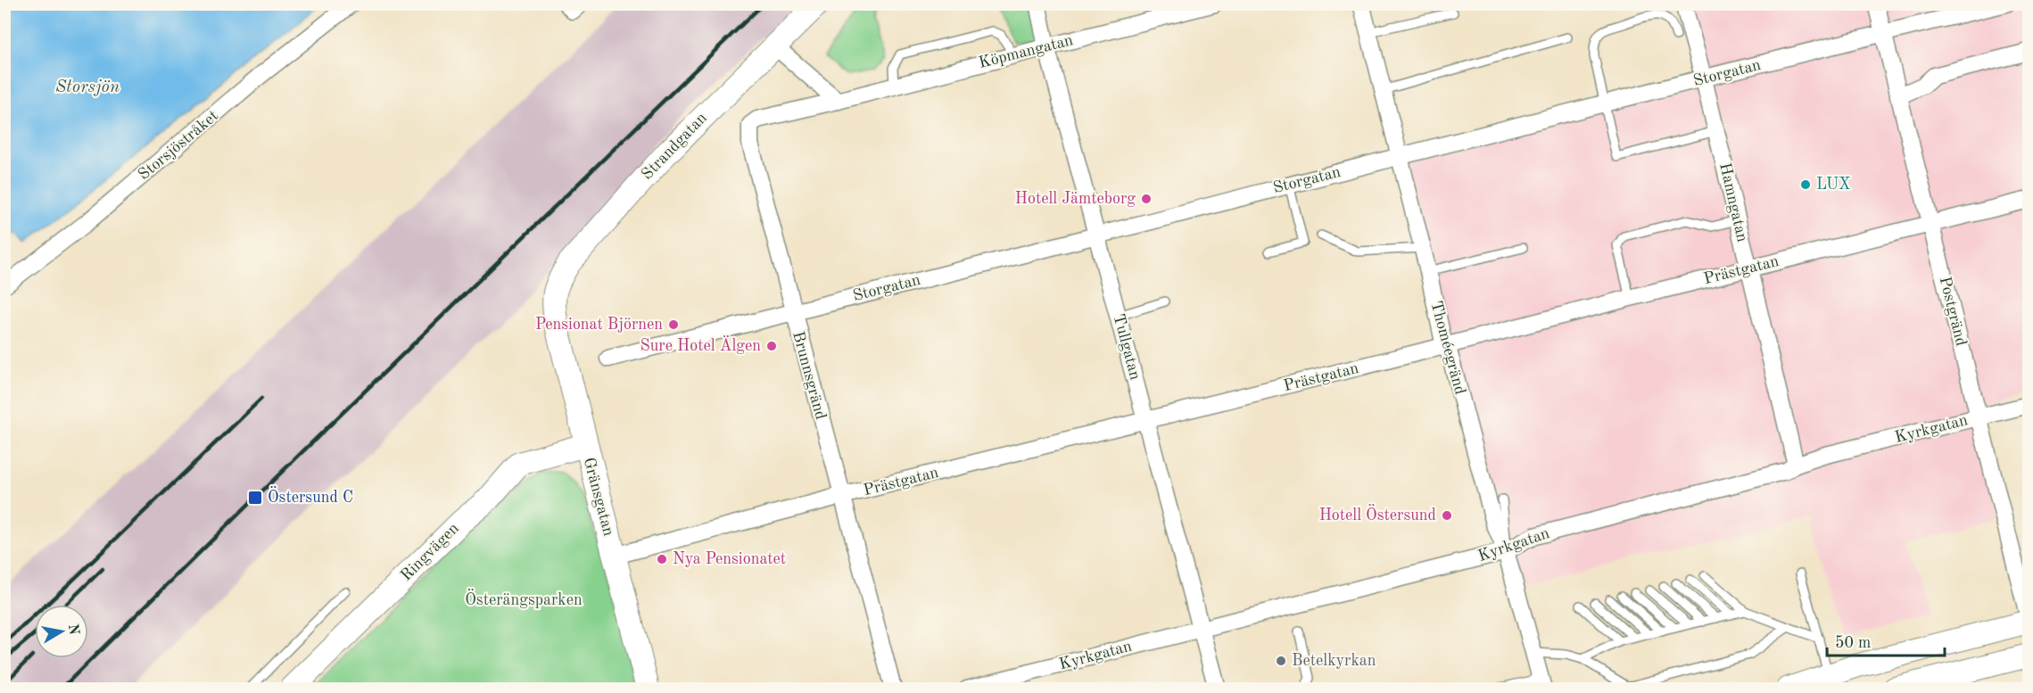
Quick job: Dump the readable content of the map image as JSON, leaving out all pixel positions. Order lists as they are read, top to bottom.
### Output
{
  "streets": {
    "main road": ["Strandgatan", "Gränsgatan", "Ringvägen"],
    "street": [
      "Köpmangatan",
      "Storgatan",
      "Storsjöstråket",
      "Hamngatan",
      "Prästgatan",
      "Postgränd",
      "Tullgatan",
      "Thoméegränd",
      "Brunnsgränd",
      "Kyrkgatan"
    ]
  },
  "crossings": [
    ["Köpmangatan", "Tullgatan"],
    ["Köpmangatan", "Brunnsgränd"],
    ["Storgatan", "Hamngatan"],
    ["Storgatan", "Postgränd"],
    ["Storgatan", "Tullgatan"],
    ["Storgatan", "Thoméegränd"],
    ["Storgatan", "Brunnsgränd"],
    ["Strandgatan", "Gränsgatan"],
    ["Hamngatan", "Prästgatan"],
    ["Hamngatan", "Kyrkgatan"],
    ["Prästgatan", "Postgränd"],
    ["Prästgatan", "Tullgatan"],
    ["Prästgatan", "Thoméegränd"],
    ["Prästgatan", "Brunnsgränd"],
    ["Prästgatan", "Gränsgatan"],
    ["Postgränd", "Kyrkgatan"],
    ["Tullgatan", "Kyrkgatan"],
    ["Thoméegränd", "Kyrkgatan"],
    ["Gränsgatan", "Ringvägen"]
  ],
  "water": ["Storsjön"],
  "parks": ["Österängsparken"],
  "places": {
    "other": [
      "LUX",
      "Hotell Jämteborg",
      "Pensionat Björnen",
      "Sure Hotel Älgen",
      "Hotell Östersund",
      "Nya Pensionatet",
      "Betelkyrkan"
    ],
    "transit": ["Östersund C"]
  },
  "scale_bar": "50 m",
  "north": "right"
}
